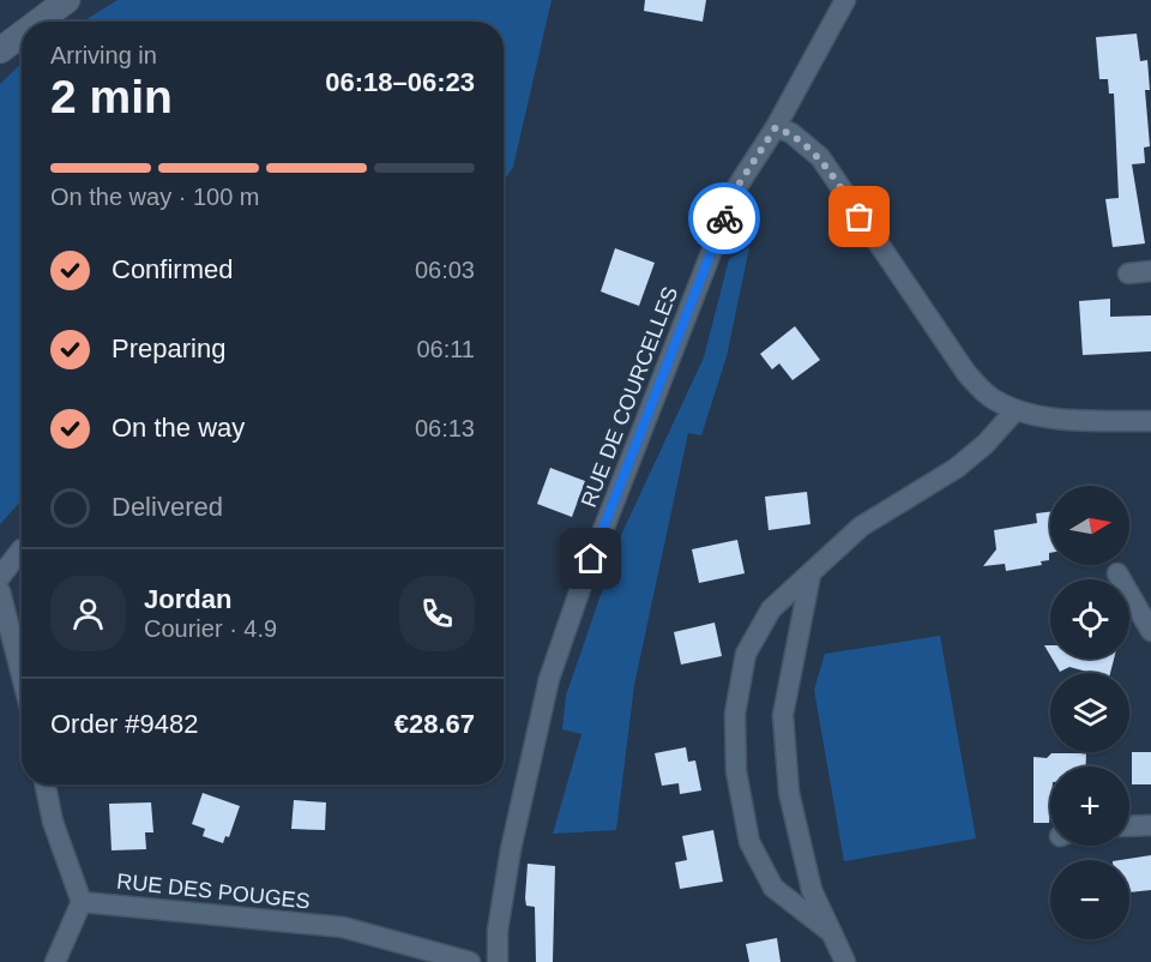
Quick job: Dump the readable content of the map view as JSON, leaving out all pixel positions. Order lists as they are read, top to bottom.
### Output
{
  "streets": {
    "street": ["RUE DE COURCELLES", "RUE DES POUGES"]
  },
  "north": "right",
  "page": {
    "heading": ["2 min", "Arriving in", "06:18–06:23"],
    "panel": [
      "Jordan",
      "Courier · 4.9",
      "Order #9482",
      "€28.67"
    ],
    "bar": "On the way · 100 m",
    "list": [
      ["Confirmed", "06:03"],
      ["Preparing", "06:11"],
      ["On the way", "06:13"],
      "Delivered"
    ],
    "map_buttons": ["+", "−"]
  }
}
